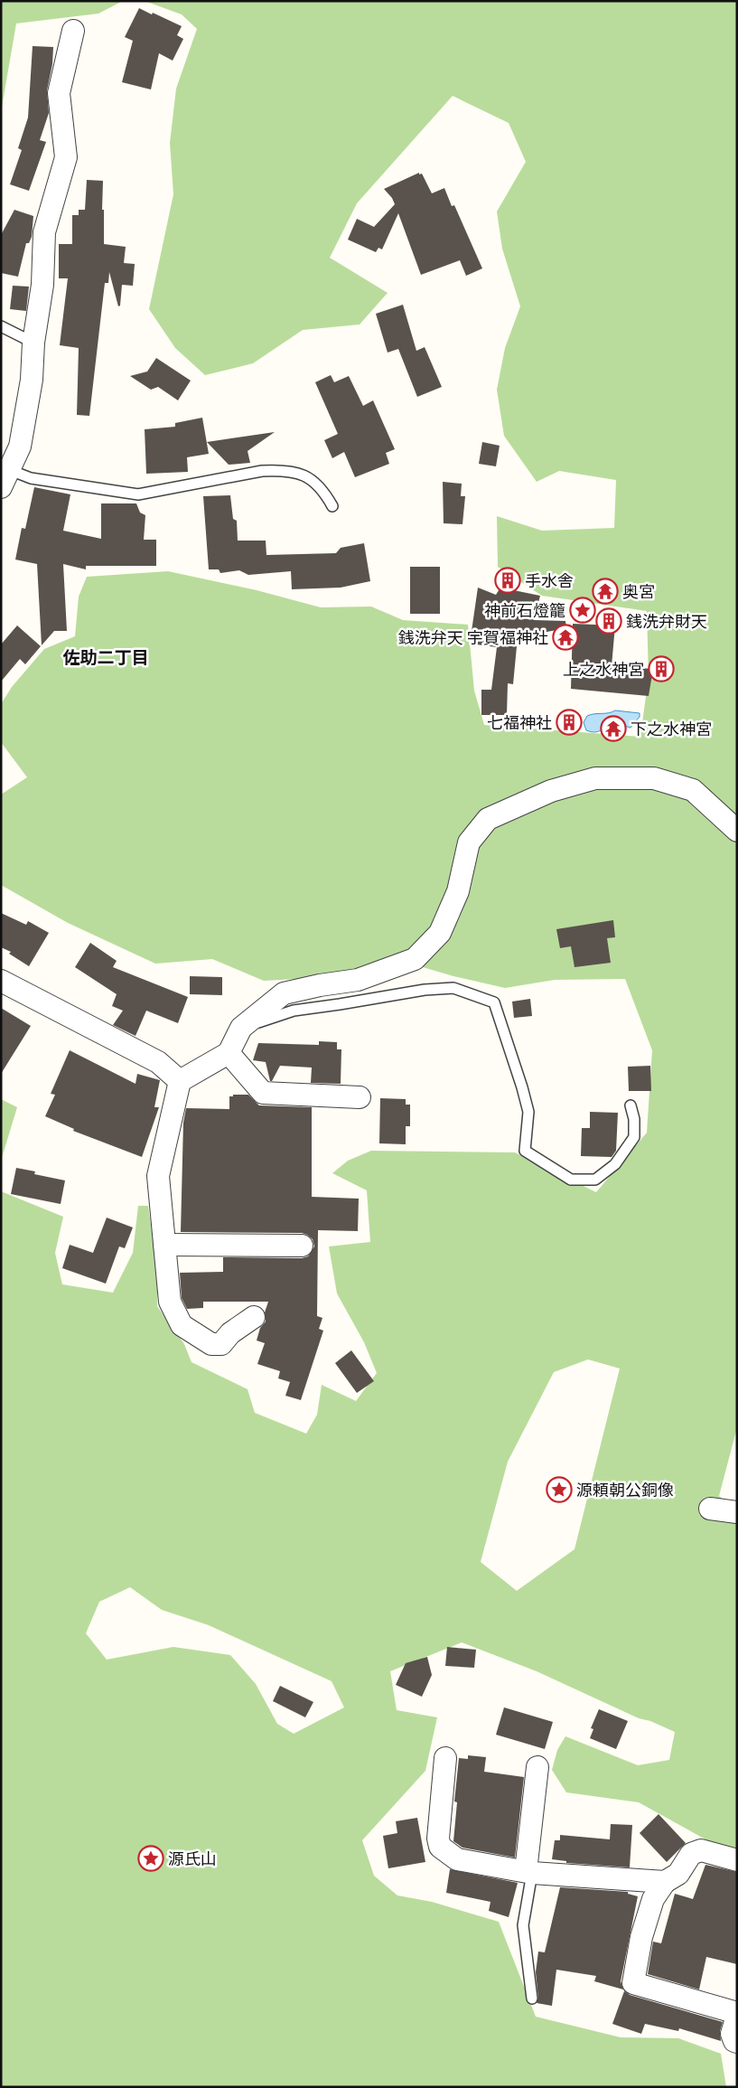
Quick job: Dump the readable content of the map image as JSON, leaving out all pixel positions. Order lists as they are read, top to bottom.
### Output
{
  "districts": ["佐助二丁目"],
  "places": {
    "building": [
      "手水舎",
      "銭洗弁財天",
      "上之水神宮",
      "七福神社"
    ],
    "temple": ["奥宮", "銭洗弁天 宇賀福神社", "下之水神宮"],
    "place": ["神前石燈籠", "源頼朝公銅像", "源氏山"]
  }
}
